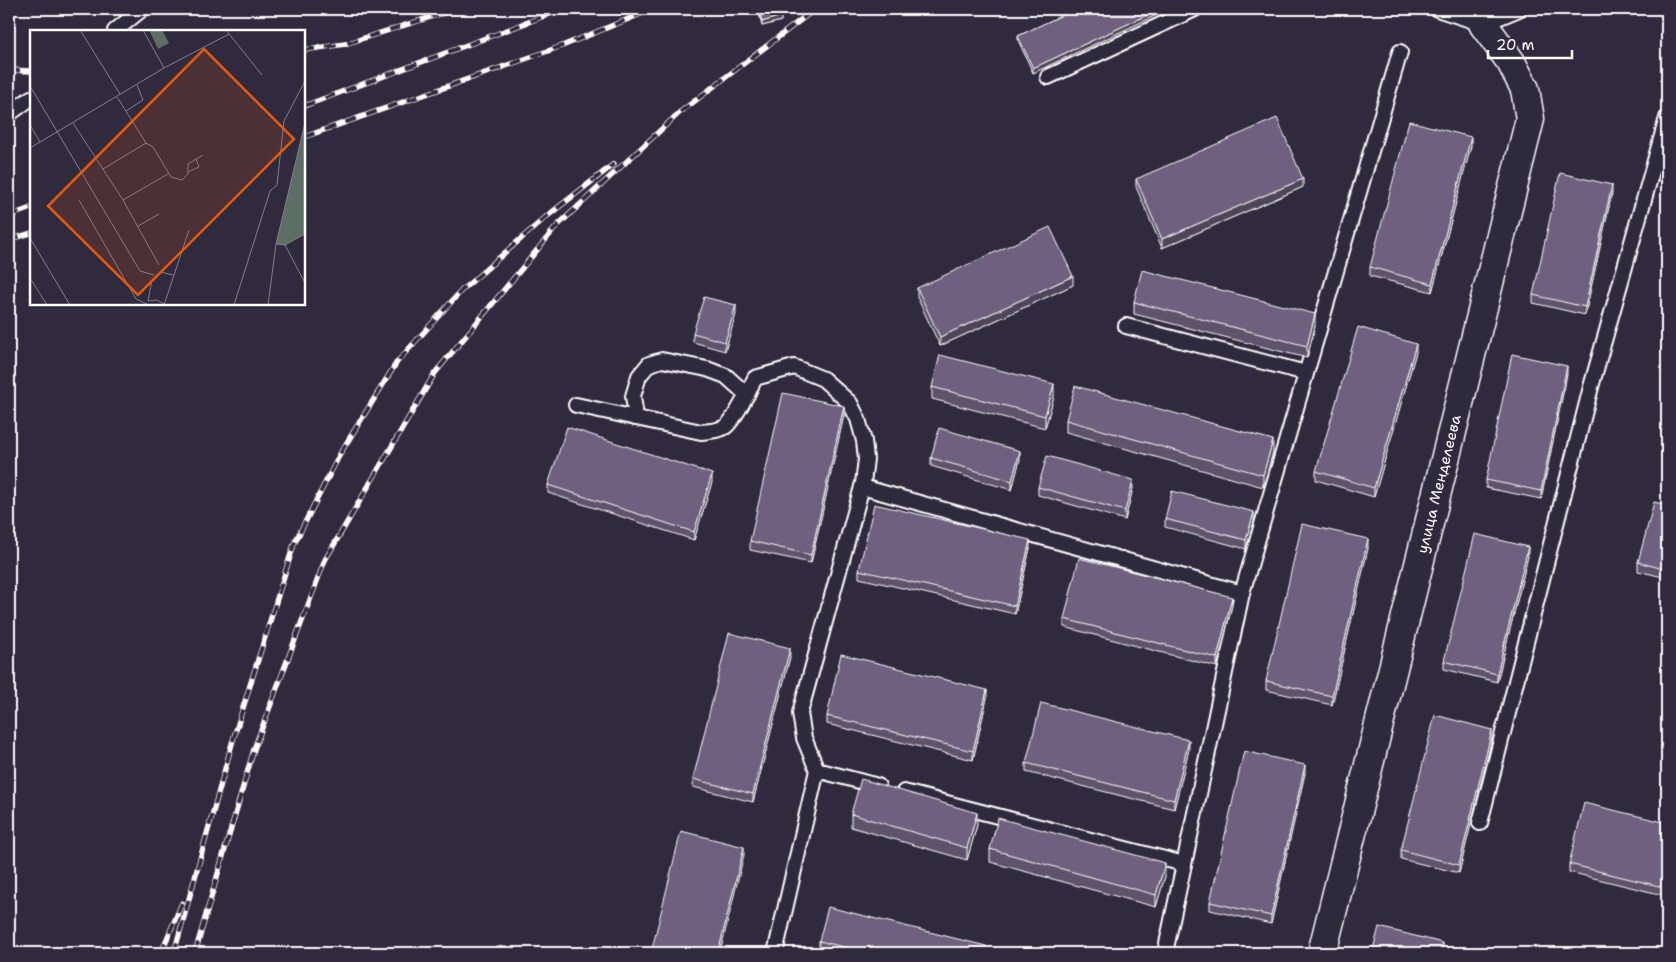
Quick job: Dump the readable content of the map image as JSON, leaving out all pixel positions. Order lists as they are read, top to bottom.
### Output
{
  "streets": {
    "street": ["улица Менделеева"]
  },
  "scale_bar": "20 m"
}
